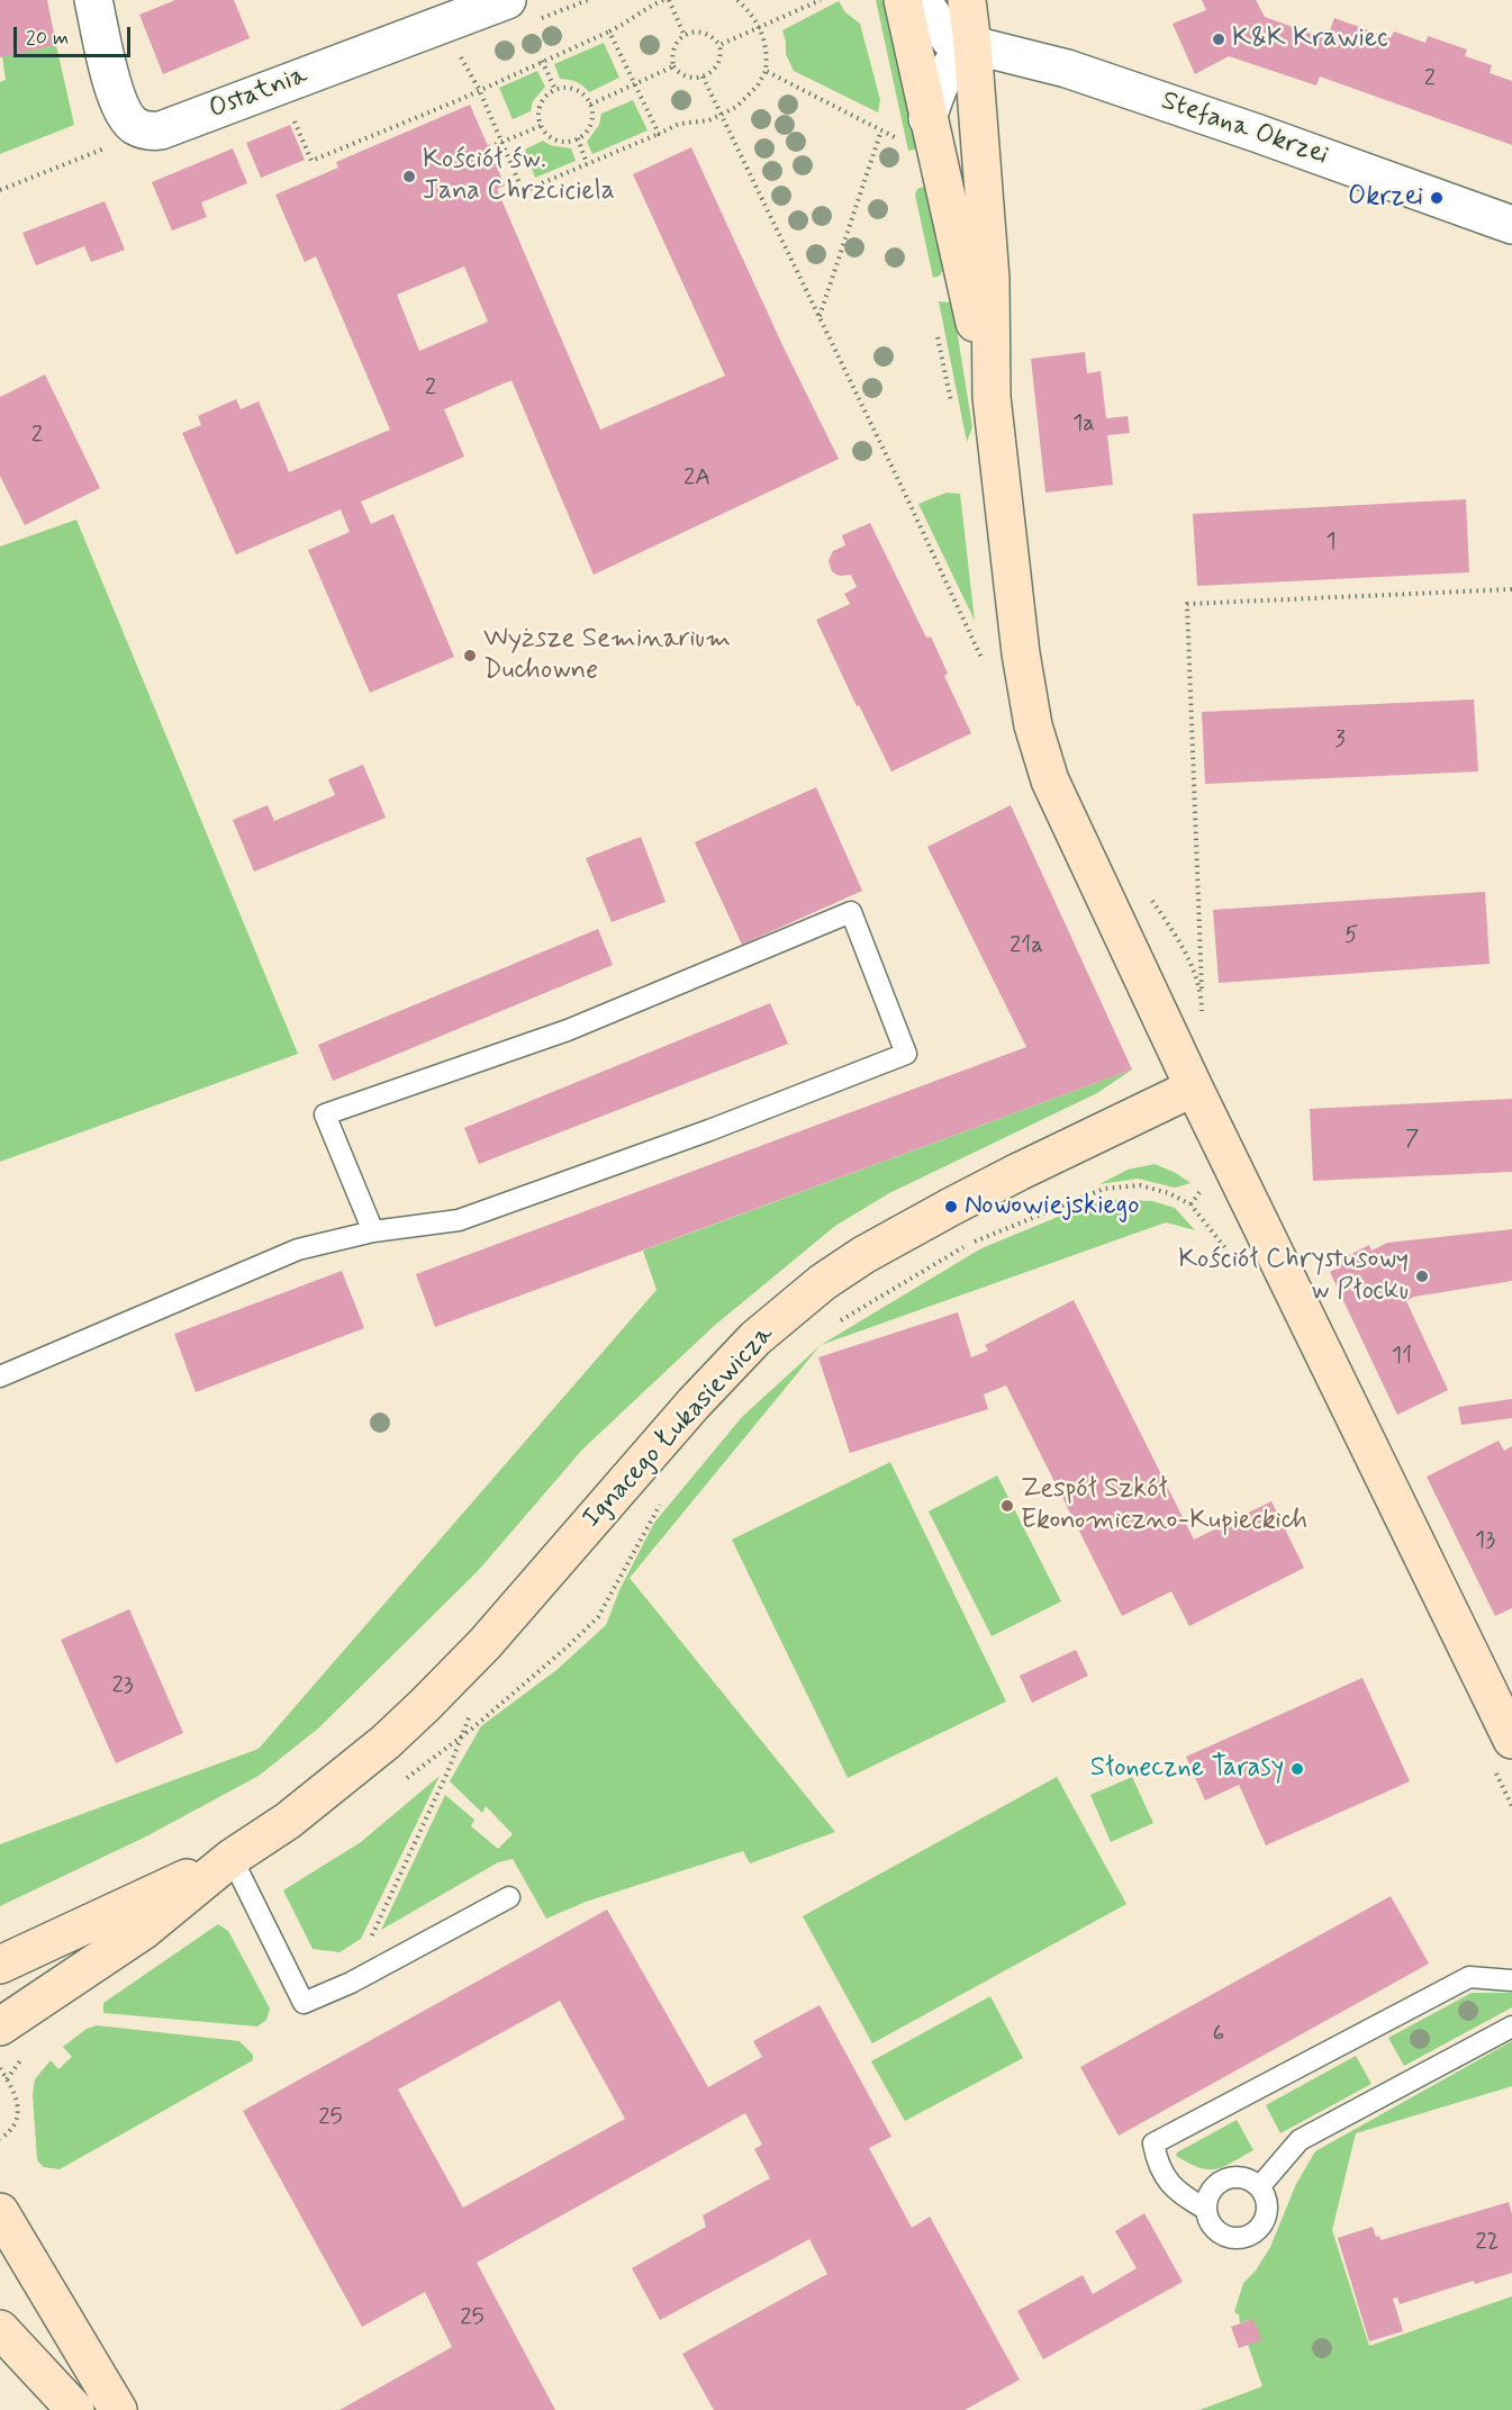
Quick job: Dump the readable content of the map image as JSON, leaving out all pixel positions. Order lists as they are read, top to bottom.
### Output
{
  "streets": {
    "street": ["Ostatnia", "Stefana Okrzei", "Ignacego Łukasiewicza"]
  },
  "places": [
    "K&K Krawiec",
    "Kościół św. Jana Chrzciciela",
    "Okrzei",
    "Wyższe Seminarium Duchowne",
    "Nowowiejskiego",
    "Kościół Chrystusowy w Płocku",
    "Zespół Szkół Ekonomiczno-Kupieckich",
    "Słoneczne Tarasy"
  ],
  "house_numbers": [
    "2",
    "2",
    "1a",
    "2",
    "2A",
    "1",
    "3",
    "5",
    "21a",
    "7",
    "11",
    "13",
    "23",
    "6",
    "25",
    "22",
    "25"
  ],
  "scale_bar": "20 m"
}
